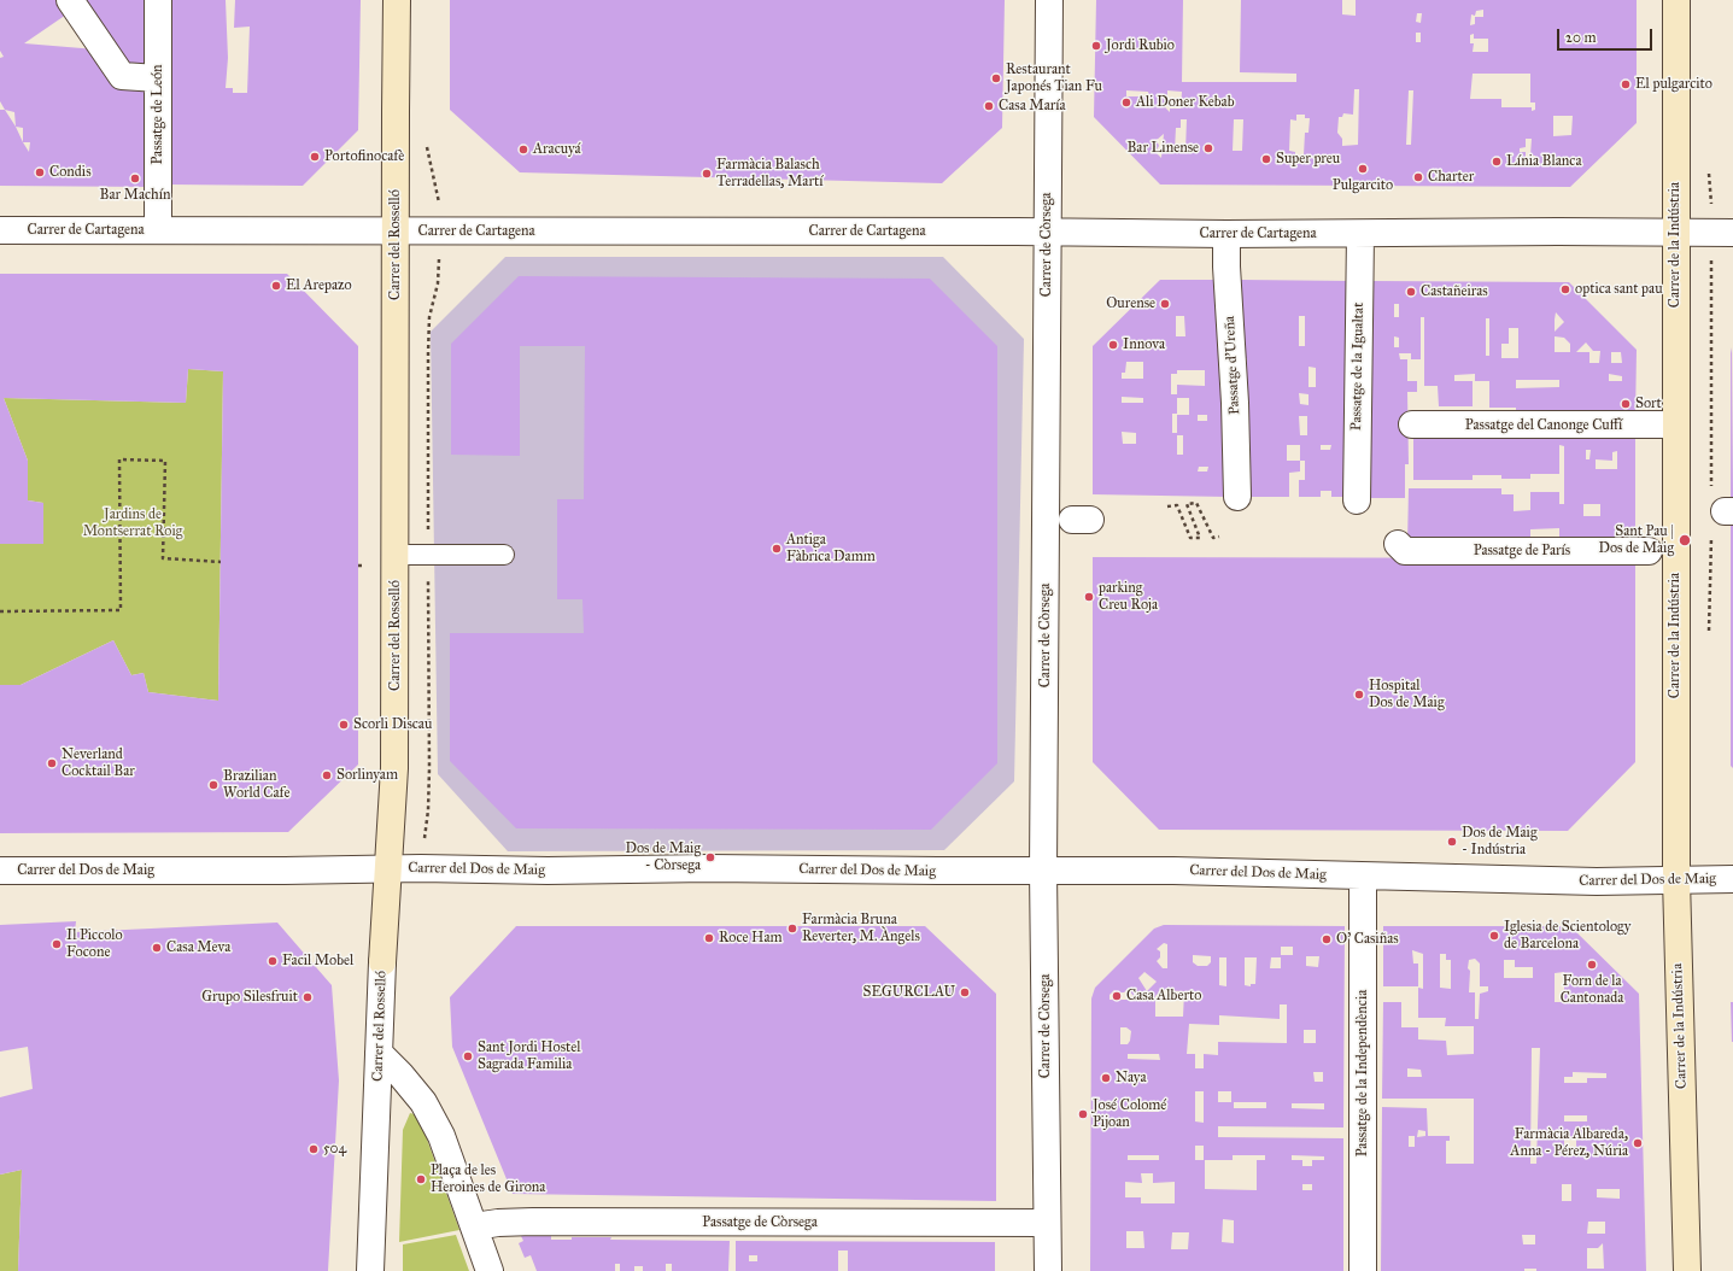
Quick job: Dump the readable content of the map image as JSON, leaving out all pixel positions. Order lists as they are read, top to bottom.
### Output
{
  "streets": {
    "main road": ["Carrer del Rosselló", "Carrer de la Indústria"],
    "street": [
      "Passatge de León",
      "Carrer de Cartagena",
      "Carrer de Còrsega",
      "Passatge d'Ureña",
      "Passatge de la Igualtat",
      "Passatge del Canonge Cuffí",
      "Passatge de París",
      "Carrer del Dos de Maig",
      "Passatge de la Independència",
      "Passatge de Còrsega"
    ]
  },
  "crossings": [
    ["Passatge de León", "Carrer de Cartagena"],
    ["Carrer de Cartagena", "Carrer del Rosselló"],
    ["Carrer de Cartagena", "Carrer de Còrsega"],
    ["Carrer de Cartagena", "Carrer de la Indústria"],
    ["Carrer de Cartagena", "Passatge d'Ureña"],
    ["Carrer de Cartagena", "Passatge de la Igualtat"],
    ["Carrer del Rosselló", "Carrer del Dos de Maig"],
    ["Carrer de Còrsega", "Carrer del Dos de Maig"],
    ["Carrer de Còrsega", "Passatge de Còrsega"],
    ["Carrer de la Indústria", "Passatge del Canonge Cuffí"],
    ["Carrer de la Indústria", "Carrer del Dos de Maig"],
    ["Carrer del Dos de Maig", "Passatge de la Independència"]
  ],
  "parks": ["Jardins de Montserrat Roig"],
  "places": [
    "Jordi Rubio",
    "Restaurant Japonés Tian Fu",
    "El pulgarcito",
    "Ali Doner Kebab",
    "Casa María",
    "Bar Linense",
    "Aracuyá",
    "Portofinocafè",
    "Super preu",
    "Línia Blanca",
    "Pulgarcito",
    "Condis",
    "Farmàcia Balasch Terradellas, Martí",
    "Charter",
    "Bar Machín",
    "El Arepazo",
    "optica sant pau",
    "Castañeiras",
    "Ourense",
    "Innova",
    "Sort",
    "Sant Pau | Dos de Maig",
    "Antiga Fàbrica Damm",
    "parking Creu Roja",
    "Hospital Dos de Maig",
    "Scorli Discau",
    "Neverland Cocktail Bar",
    "Sorlinyam",
    "Brazilian World Cafe",
    "Dos de Maig - Indústria",
    "Dos de Maig - Còrsega",
    "Farmàcia Bruna Reverter, M. Àngels",
    "Iglesia de Scientology de Barcelona",
    "Roce Ham",
    "O' Casiñas",
    "Il Piccolo Focone",
    "Casa Meva",
    "Facil Mobel",
    "Forn de la Cantonada",
    "SEGURCLAU",
    "Casa Alberto",
    "Grupo Silesfruit",
    "Sant Jordi Hostel Sagrada Familia",
    "Naya",
    "José Colomé Pijoan",
    "Farmàcia Albareda, Anna - Pérez, Núria",
    "504",
    "Plaça de les Heroines de Girona"
  ],
  "scale_bar": "20 m"
}
